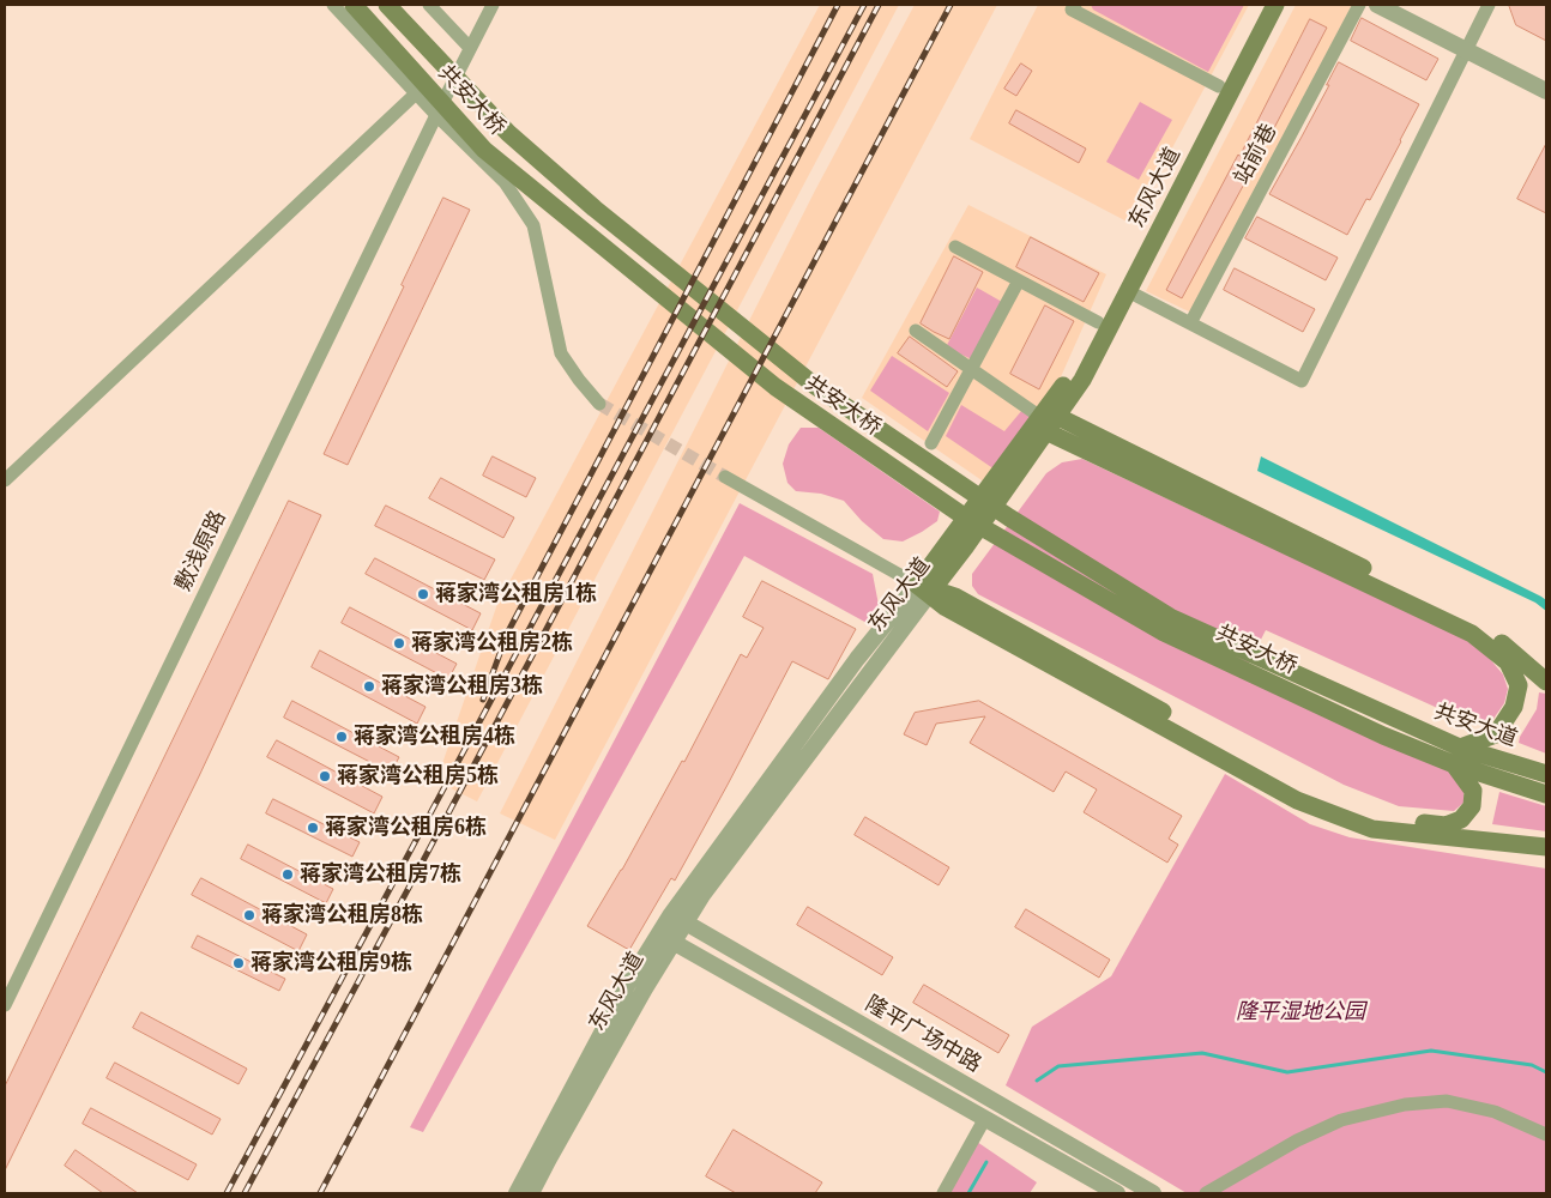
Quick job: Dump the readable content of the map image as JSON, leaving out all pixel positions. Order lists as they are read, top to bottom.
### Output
{
  "streets": {
    "main road": ["共安大桥", "东风大道", "共安大道"],
    "street": ["站前巷", "敷浅原路", "隆平广场中路"]
  },
  "crossings": [
    ["共安大桥", "共安大道"],
    ["东风大道", "隆平广场中路"]
  ],
  "parks": ["隆平湿地公园"],
  "places": [
    "蒋家湾公租房1栋",
    "蒋家湾公租房2栋",
    "蒋家湾公租房3栋",
    "蒋家湾公租房4栋",
    "蒋家湾公租房5栋",
    "蒋家湾公租房6栋",
    "蒋家湾公租房7栋",
    "蒋家湾公租房8栋",
    "蒋家湾公租房9栋"
  ]
}
